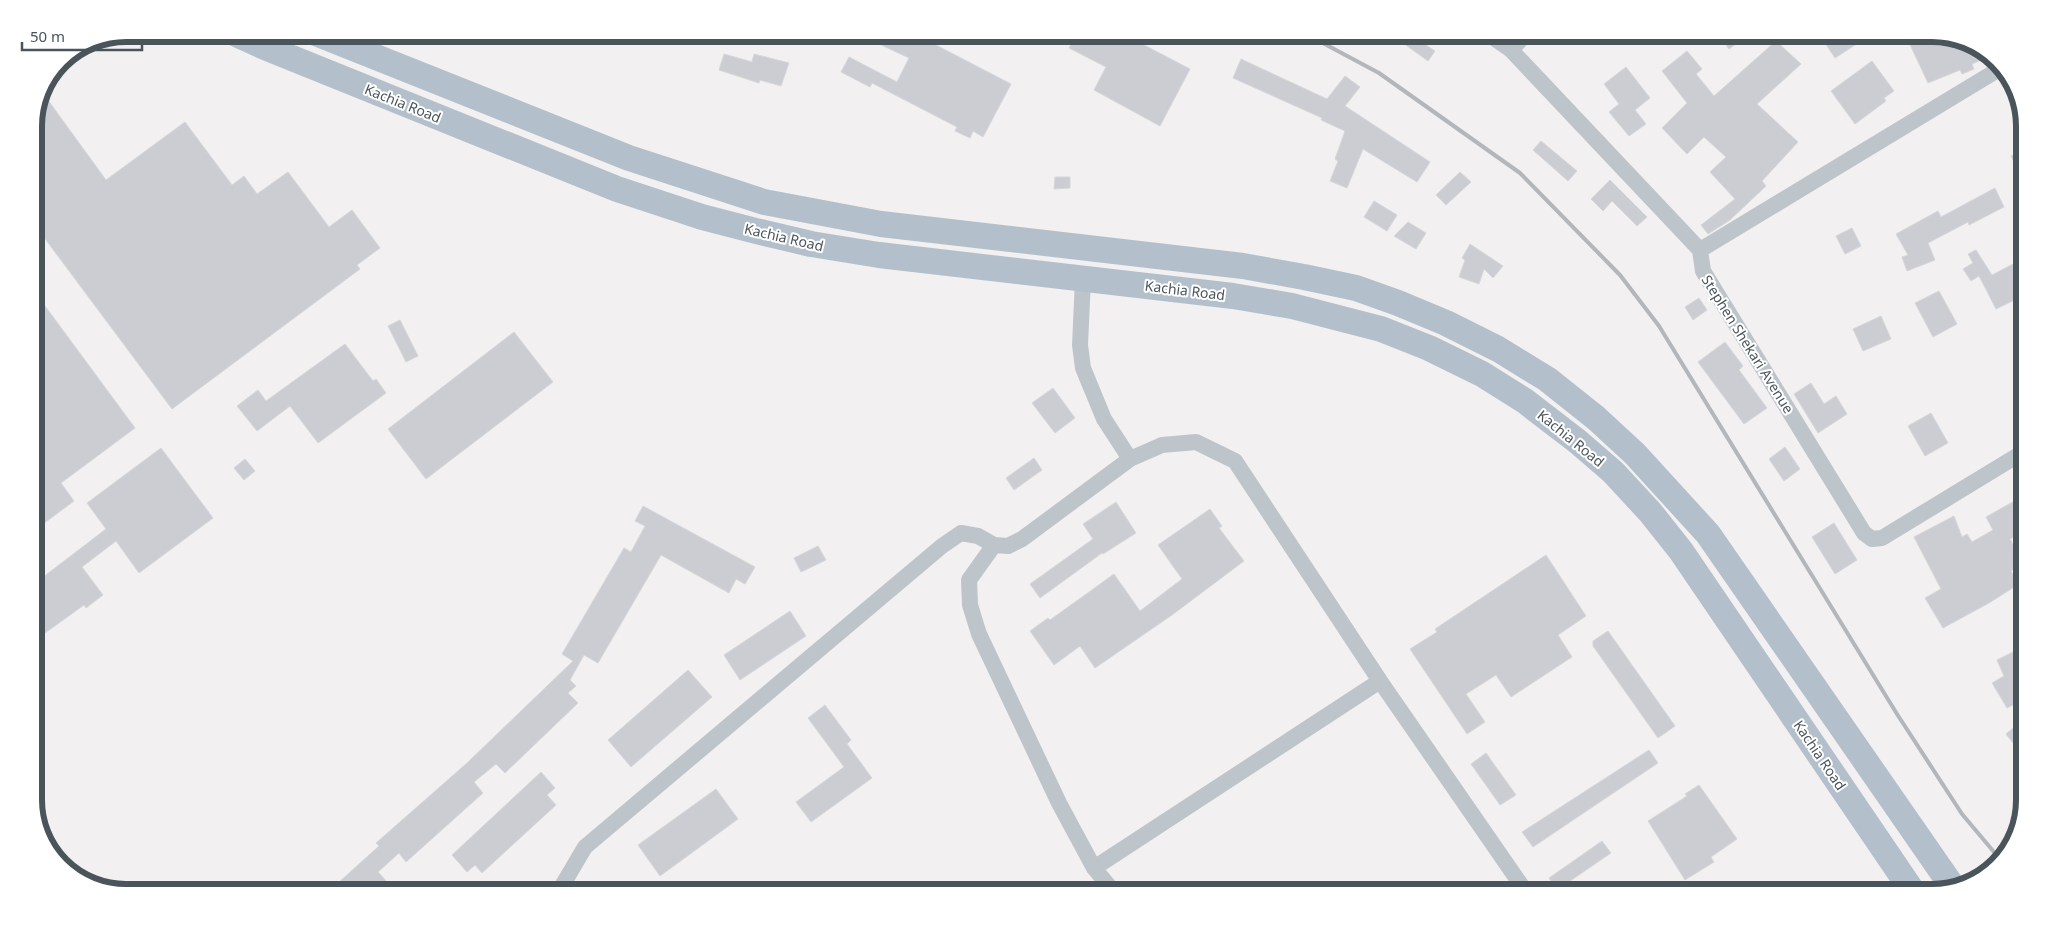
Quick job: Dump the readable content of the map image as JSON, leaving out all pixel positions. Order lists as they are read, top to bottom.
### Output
{
  "streets": {
    "main road": ["Kachia Road"],
    "street": ["Stephen Shekari Avenue"]
  },
  "scale_bar": "50 m"
}
